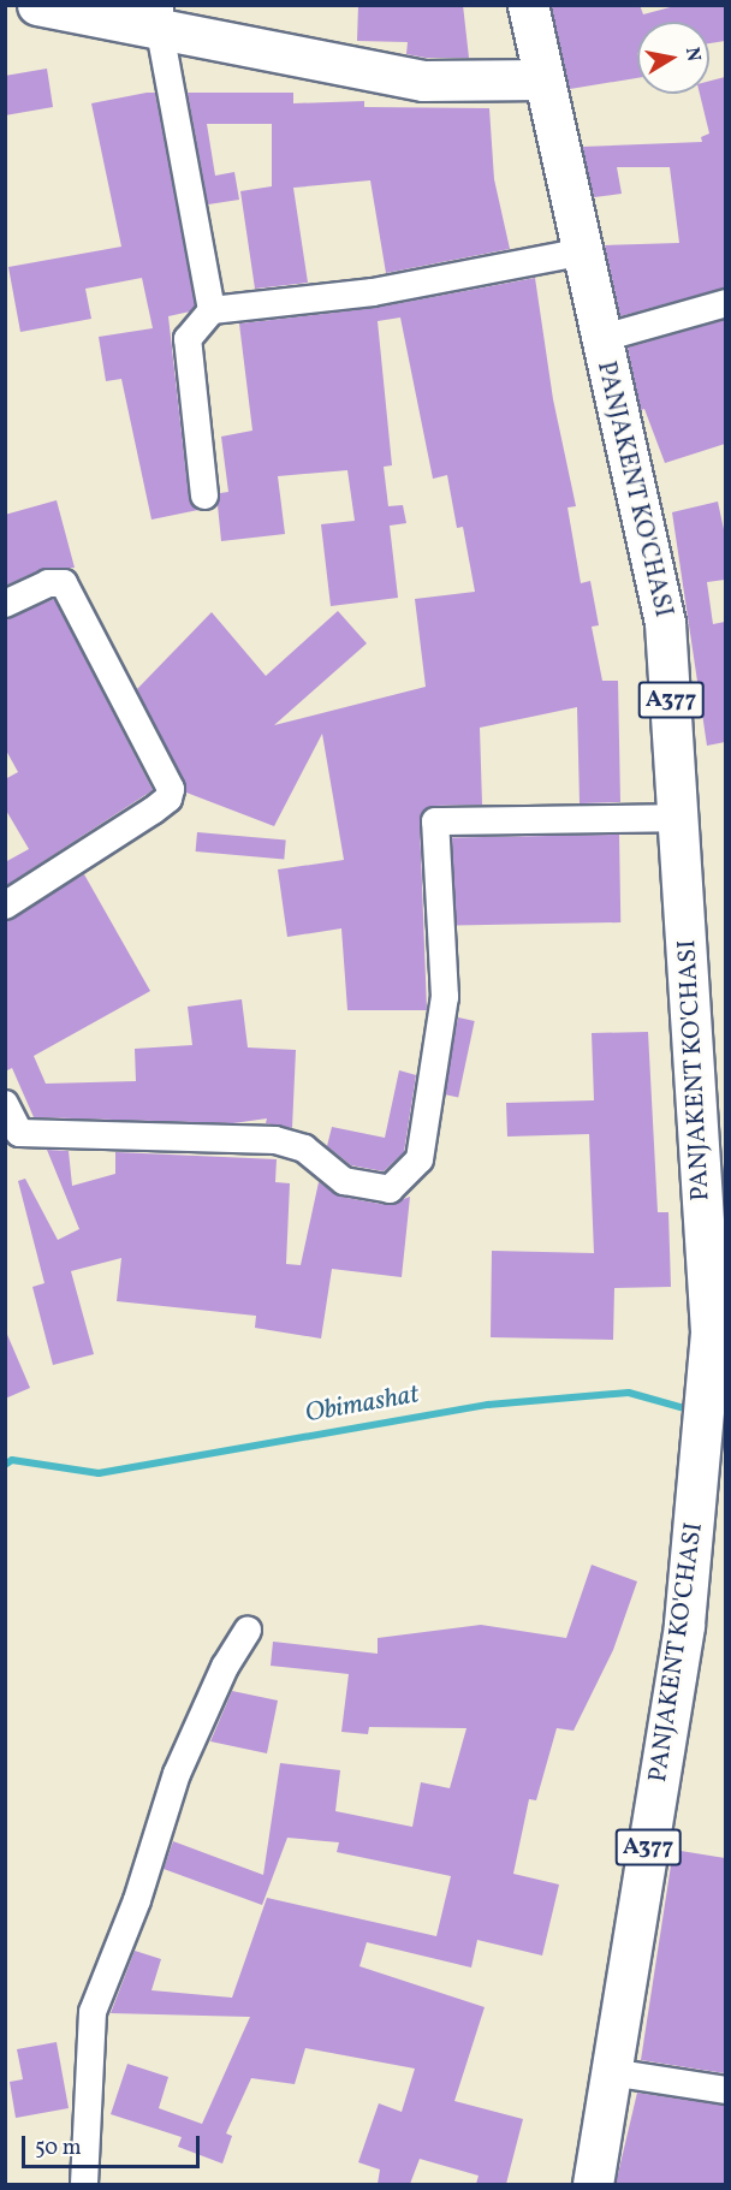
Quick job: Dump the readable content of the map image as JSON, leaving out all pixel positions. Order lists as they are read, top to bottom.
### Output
{
  "streets": {
    "main road": ["PANJAKENT KO'CHASI", "A377"]
  },
  "water": ["Obimashat"],
  "scale_bar": "50 m",
  "north": "right"
}
